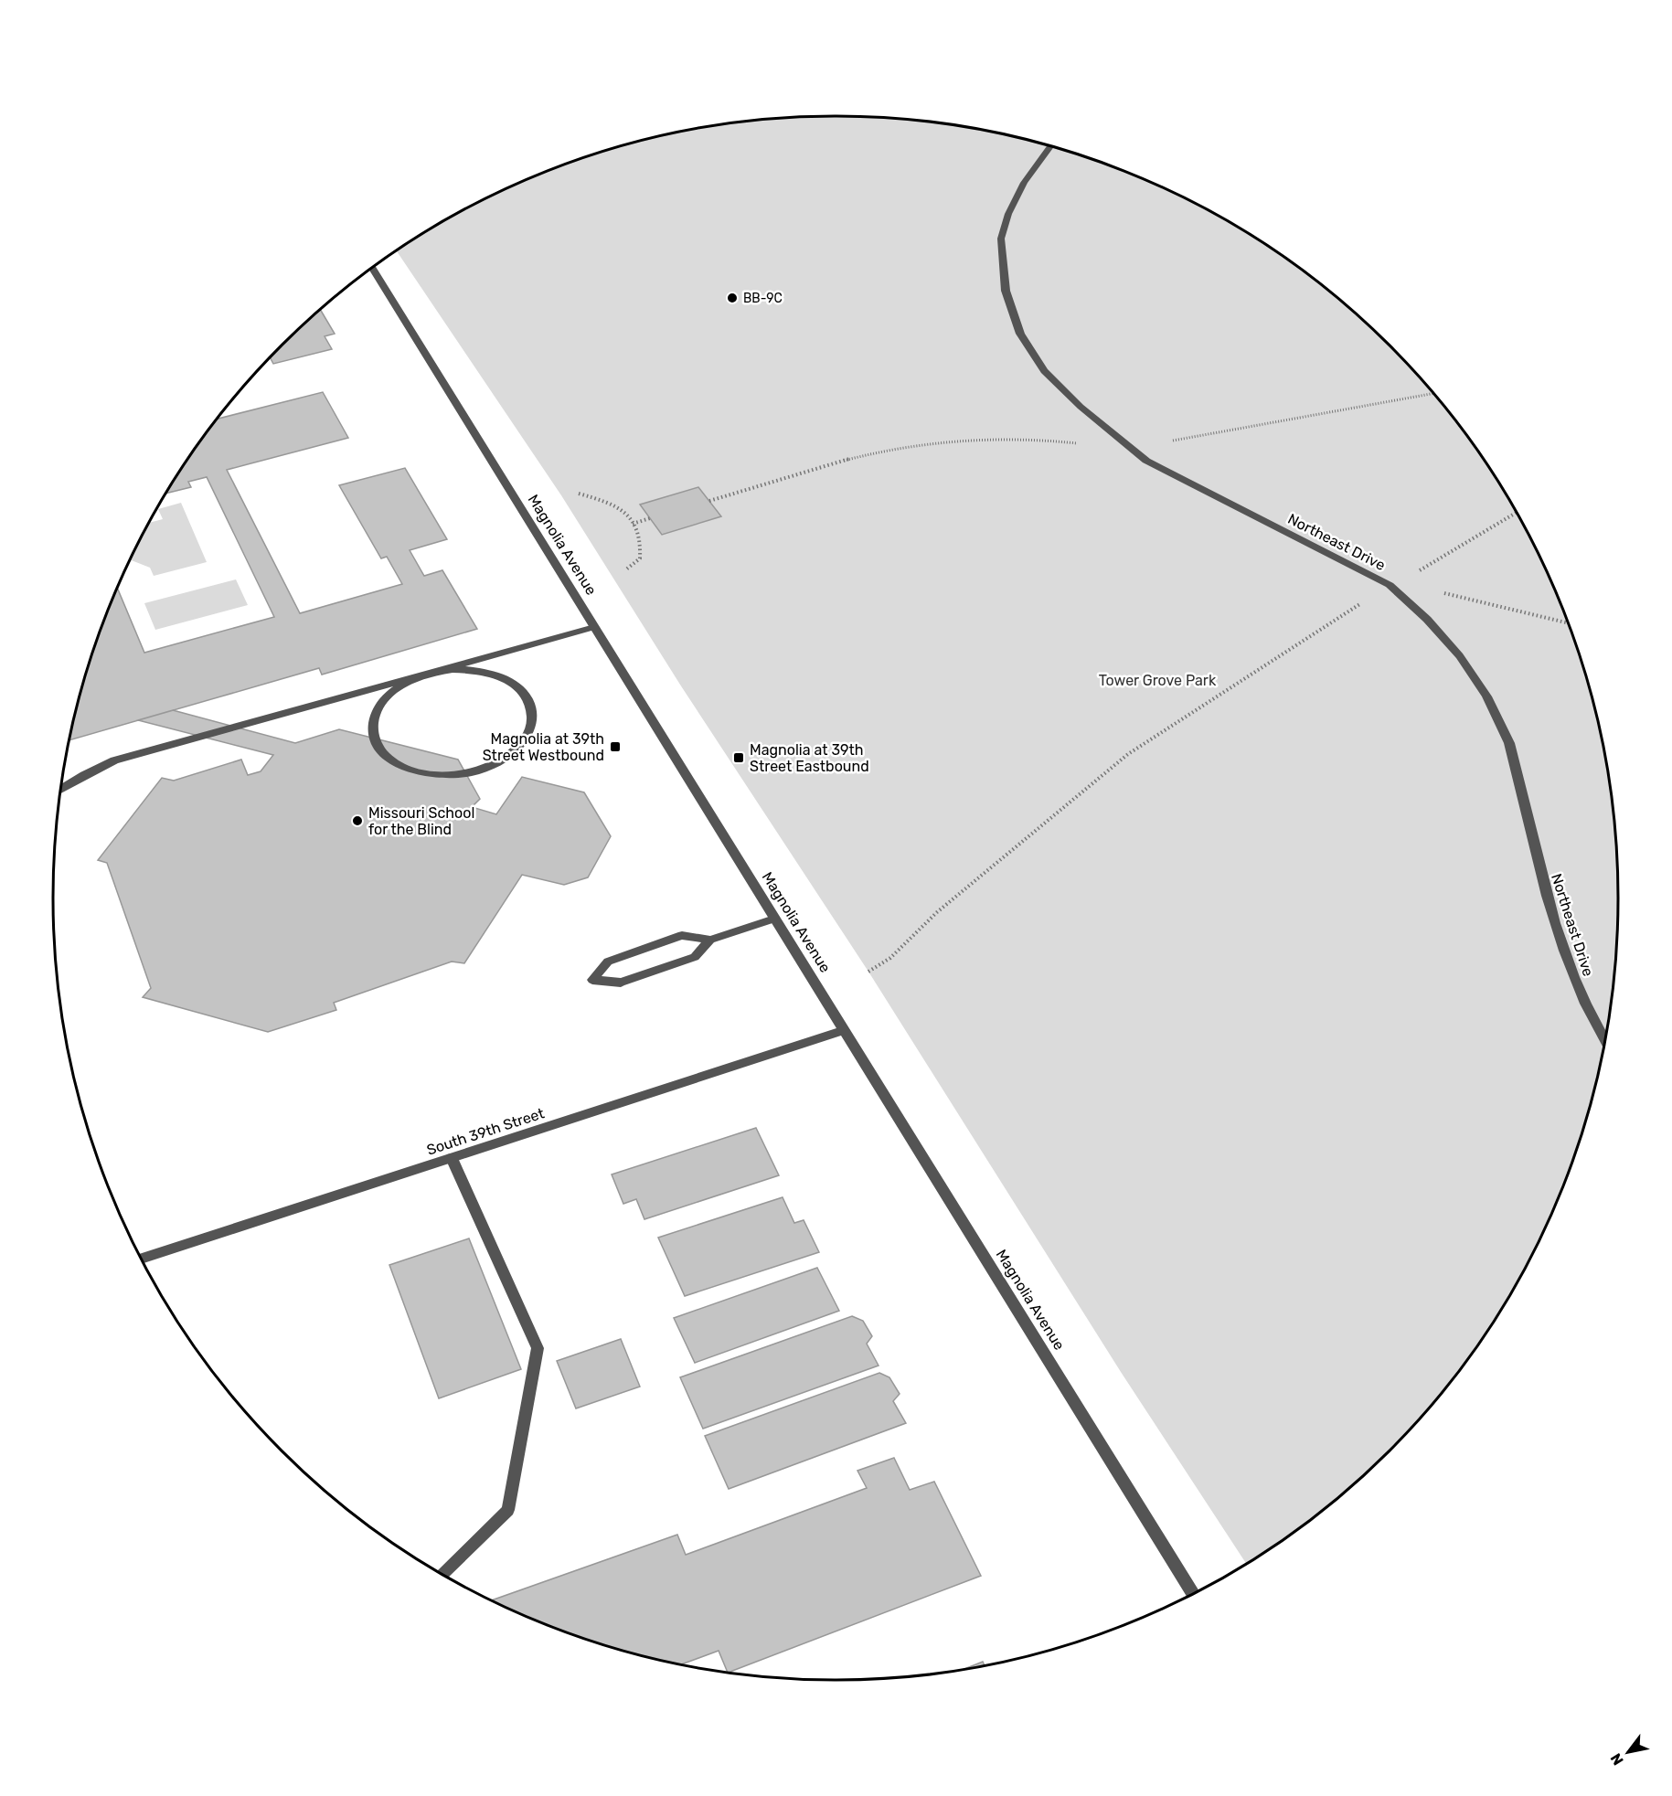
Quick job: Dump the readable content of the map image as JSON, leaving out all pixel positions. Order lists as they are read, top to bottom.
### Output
{
  "streets": {
    "street": ["Northeast Drive", "Magnolia Avenue", "South 39th Street"]
  },
  "crossings": [
    ["Magnolia Avenue", "South 39th Street"]
  ],
  "parks": ["Tower Grove Park"],
  "places": {
    "other": ["BB-9C", "Missouri School for the Blind"],
    "transit": ["Magnolia at 39th Street Westbound", "Magnolia at 39th Street Eastbound"]
  },
  "north": "bottom left"
}
